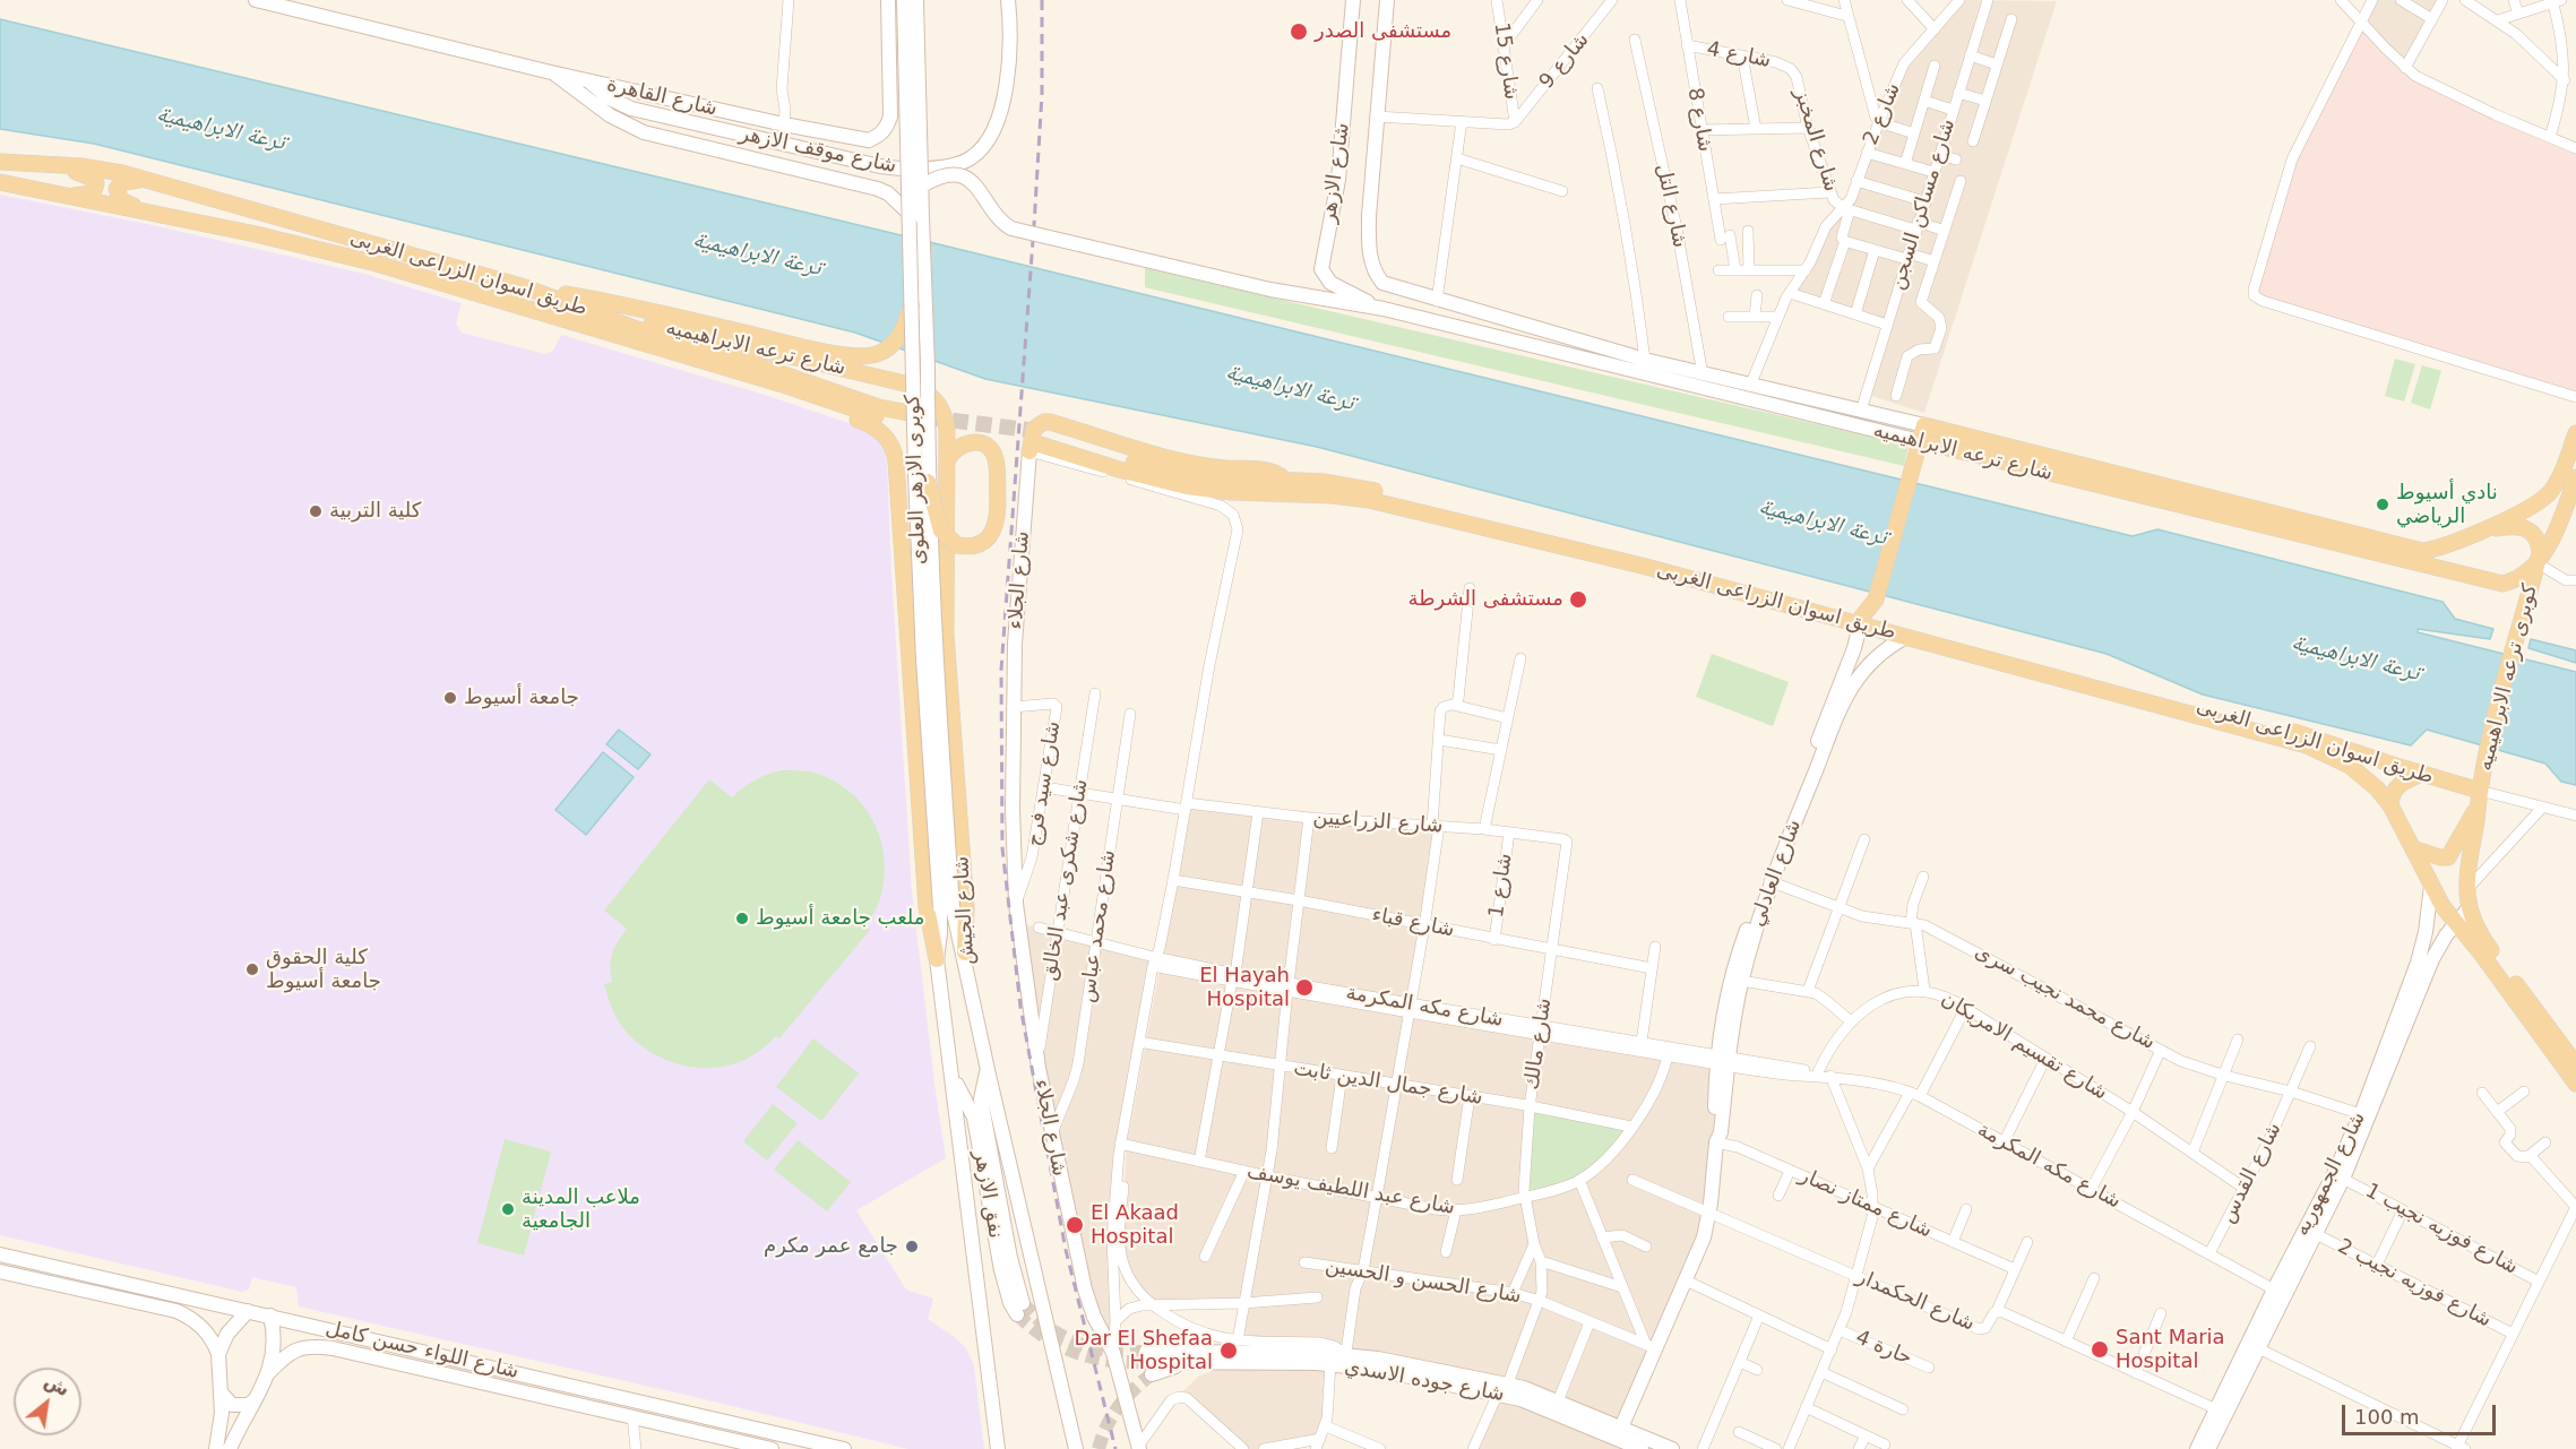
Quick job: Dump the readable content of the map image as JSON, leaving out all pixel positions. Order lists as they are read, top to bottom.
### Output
{
  "streets": {
    "main road": [
      "شارع القاهرة",
      "شارع موقف الازهر",
      "شارع الازهر",
      "طريق اسوان الزراعى الغربى",
      "شارع ترعه الابراهيميه",
      "كوبرى الازهر العلوى",
      "شارع الجلاء",
      "كوبرى ترعه الابراهيميه",
      "شارع العادلي",
      "شارع الجيش",
      "شارع الجمهوريه",
      "نفق الازهر",
      "شارع اللواء حسن كامل",
      "شارع جوده الاسدي"
    ],
    "street": [
      "شارع 4",
      "شارع 15",
      "شارع 9",
      "شارع 2",
      "شارع 8",
      "شارع المخبز",
      "شارع مساكن السجن",
      "شارع التل",
      "شارع سيد فرج",
      "شارع الزراعيين",
      "شارع شكرى عبد الخالق",
      "شارع 1",
      "شارع قباء",
      "شارع محمد عباس",
      "شارع محمد نجيب سرى",
      "شارع مكه المكرمة",
      "شارع مالك",
      "شارع تقسيم الامريكان",
      "شارع جمال الدين ثابت",
      "شارع القدس",
      "شارع عبد اللطيف يوسف",
      "شارع ممتاز نصار",
      "شارع فوزيه نجيب 1",
      "شارع الحسن و الحسين",
      "شارع فوزيه نجيب 2",
      "شارع الحكمدار",
      "حارة 4"
    ]
  },
  "crossings": [
    ["شارع 4", "شارع 8"],
    ["شارع 4", "شارع المخبز"],
    ["شارع 15", "شارع 9"],
    ["شارع القاهرة", "شارع موقف الازهر"],
    ["شارع 2", "شارع المخبز"],
    ["شارع الازهر", "شارع ترعه الابراهيميه"],
    ["شارع مساكن السجن", "شارع ترعه الابراهيميه"],
    ["شارع التل", "شارع ترعه الابراهيميه"],
    ["طريق اسوان الزراعى الغربى", "شارع ترعه الابراهيميه"],
    ["طريق اسوان الزراعى الغربى", "شارع الجلاء"],
    ["طريق اسوان الزراعى الغربى", "كوبرى ترعه الابراهيميه"],
    ["طريق اسوان الزراعى الغربى", "شارع العادلي"],
    ["طريق اسوان الزراعى الغربى", "شارع الجمهوريه"],
    ["شارع ترعه الابراهيميه", "كوبرى ترعه الابراهيميه"],
    ["شارع ترعه الابراهيميه", "شارع الجيش"],
    ["كوبرى الازهر العلوى", "شارع الجيش"],
    ["شارع الجلاء", "شارع سيد فرج"],
    ["شارع الجلاء", "شارع الزراعيين"],
    ["شارع الجلاء", "شارع شكرى عبد الخالق"],
    ["شارع الجلاء", "شارع قباء"],
    ["شارع الجلاء", "شارع محمد عباس"],
    ["شارع الجلاء", "شارع مكه المكرمة"],
    ["شارع الجلاء", "شارع جمال الدين ثابت"],
    ["شارع الجلاء", "شارع عبد اللطيف يوسف"],
    ["شارع الجلاء", "شارع جوده الاسدي"],
    ["شارع سيد فرج", "شارع الزراعيين"],
    ["شارع الزراعيين", "شارع شكرى عبد الخالق"],
    ["شارع الزراعيين", "شارع 1"],
    ["شارع الزراعيين", "شارع محمد عباس"],
    ["شارع الزراعيين", "شارع مالك"],
    ["شارع العادلي", "شارع محمد نجيب سرى"],
    ["شارع العادلي", "شارع مكه المكرمة"],
    ["شارع العادلي", "شارع ممتاز نصار"],
    ["شارع العادلي", "شارع الحسن و الحسين"],
    ["شارع العادلي", "شارع الحكمدار"],
    ["شارع العادلي", "شارع جوده الاسدي"],
    ["شارع شكرى عبد الخالق", "شارع مكه المكرمة"],
    ["شارع 1", "شارع قباء"],
    ["شارع الجيش", "نفق الازهر"],
    ["شارع قباء", "شارع مالك"],
    ["شارع محمد عباس", "شارع مكه المكرمة"],
    ["شارع محمد نجيب سرى", "شارع القدس"],
    ["شارع محمد نجيب سرى", "شارع الجمهوريه"],
    ["شارع مكه المكرمة", "شارع مالك"],
    ["شارع مكه المكرمة", "شارع تقسيم الامريكان"],
    ["شارع مكه المكرمة", "شارع القدس"],
    ["شارع مكه المكرمة", "شارع الجمهوريه"],
    ["شارع مكه المكرمة", "شارع عبد اللطيف يوسف"],
    ["شارع مالك", "شارع جمال الدين ثابت"],
    ["شارع مالك", "شارع عبد اللطيف يوسف"],
    ["شارع مالك", "شارع الحسن و الحسين"],
    ["شارع مالك", "شارع جوده الاسدي"],
    ["شارع تقسيم الامريكان", "شارع القدس"],
    ["شارع جمال الدين ثابت", "شارع عبد اللطيف يوسف"],
    ["شارع الجمهوريه", "شارع فوزيه نجيب 1"],
    ["شارع الجمهوريه", "شارع فوزيه نجيب 2"],
    ["شارع الجمهوريه", "شارع الحكمدار"]
  ],
  "water": ["ترعة الابراهيمية"],
  "places": [
    "مستشفى الصدر",
    "نادي أسيوط الرياضي",
    "كلية التربية",
    "مستشفى الشرطة",
    "جامعة أسيوط",
    "ملعب جامعة أسيوط",
    "كلية الحقوق جامعة أسيوط",
    "El Hayah Hospital",
    "ملاعب المدينة الجامعية",
    "El Akaad Hospital",
    "جامع عمر مكرم",
    "Sant Maria Hospital",
    "Dar El Shefaa Hospital"
  ],
  "scale_bar": "100 m",
  "north": "top right"
}
